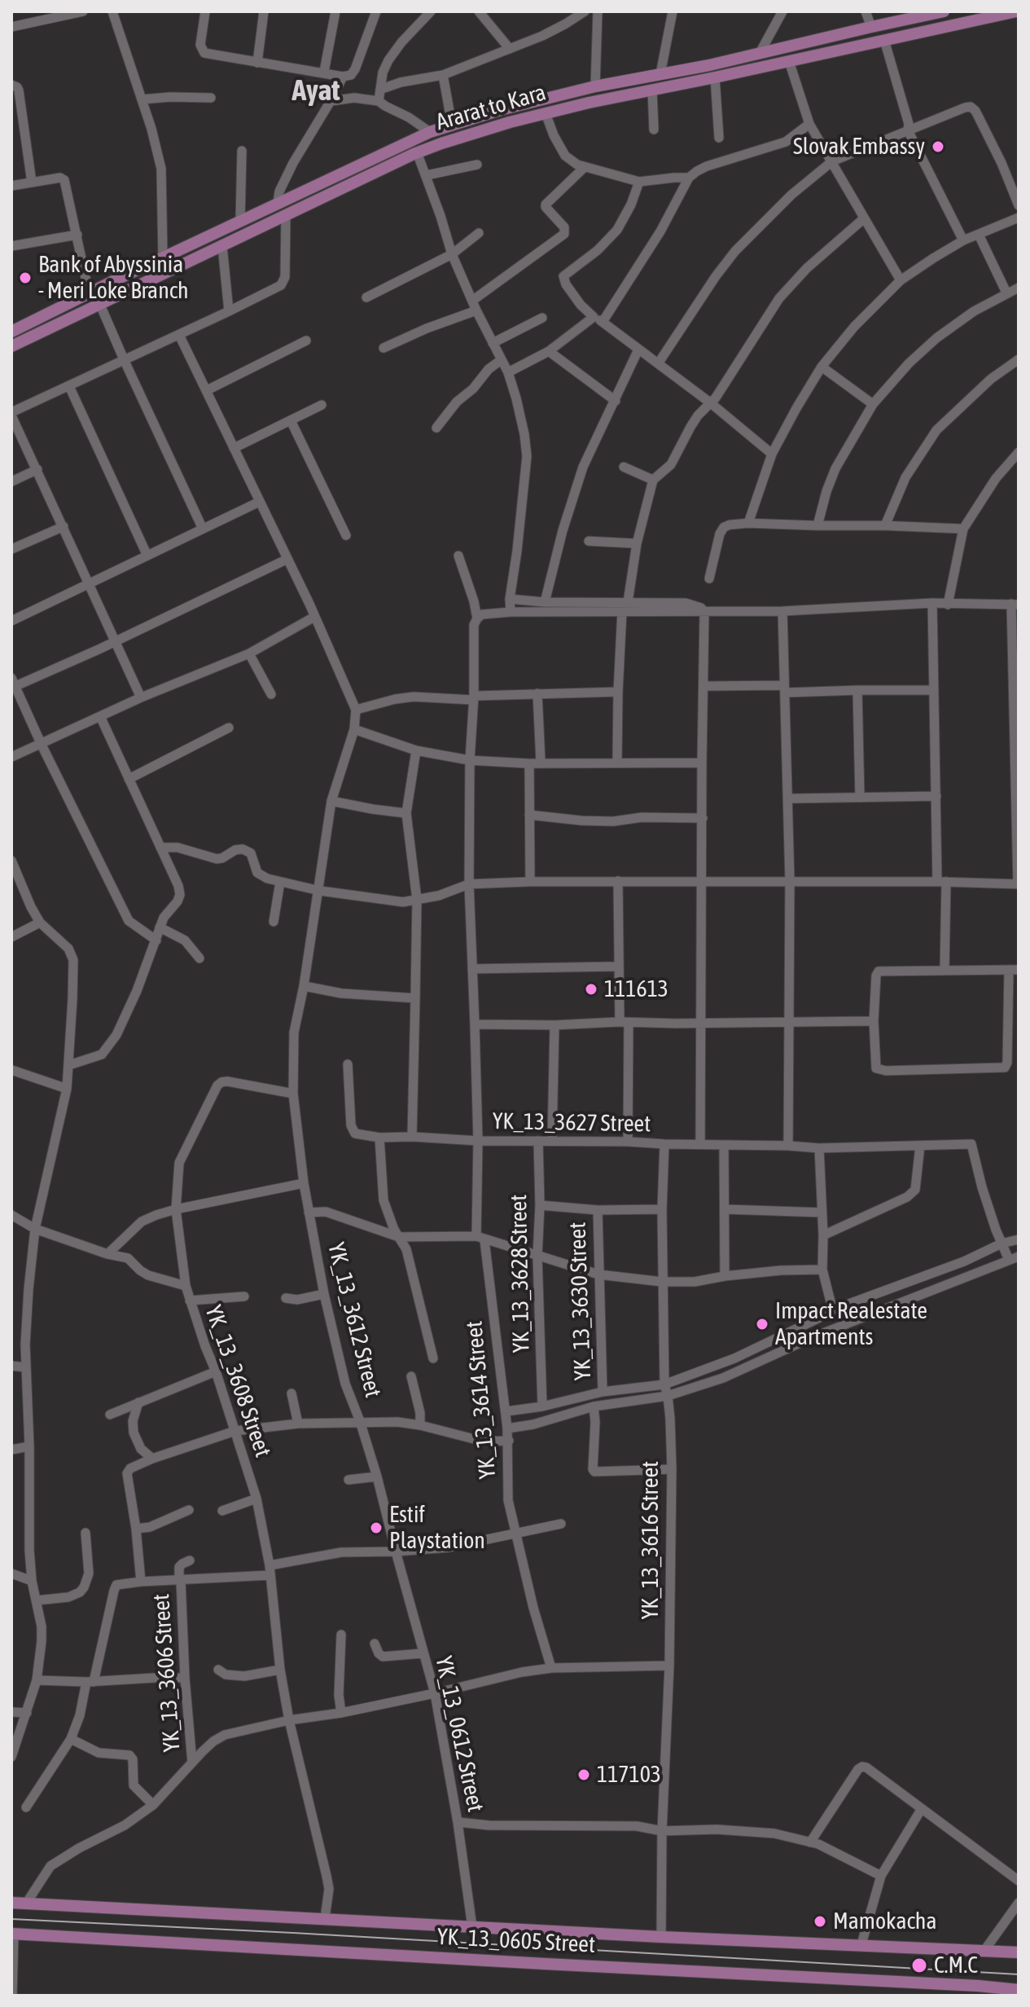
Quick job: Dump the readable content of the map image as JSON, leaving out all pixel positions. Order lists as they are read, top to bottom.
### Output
{
  "streets": {
    "main road": ["Ararat to Kara", "YK_13_0605 Street"],
    "street": [
      "YK_13_3627 Street",
      "YK_13_3628 Street",
      "YK_13_3630 Street",
      "YK_13_3612 Street",
      "YK_13_3608 Street",
      "YK_13_3614 Street",
      "YK_13_3616 Street",
      "YK_13_3606 Street",
      "YK_13_0612 Street"
    ]
  },
  "crossings": [
    ["YK_13_3627 Street", "YK_13_3628 Street"],
    ["YK_13_3627 Street", "YK_13_3614 Street"],
    ["YK_13_3627 Street", "YK_13_3616 Street"],
    ["YK_13_3612 Street", "YK_13_3608 Street"],
    ["YK_13_3612 Street", "YK_13_0612 Street"],
    ["YK_13_3616 Street", "YK_13_0605 Street"],
    ["YK_13_0612 Street", "YK_13_0605 Street"]
  ],
  "districts": ["Ayat"],
  "places": [
    "Slovak Embassy",
    "Bank of Abyssinia - Meri Loke Branch",
    "111613",
    "Impact Realestate Apartments",
    "Estif Playstation",
    "117103",
    "Mamokacha",
    "C.M.C"
  ]
}
